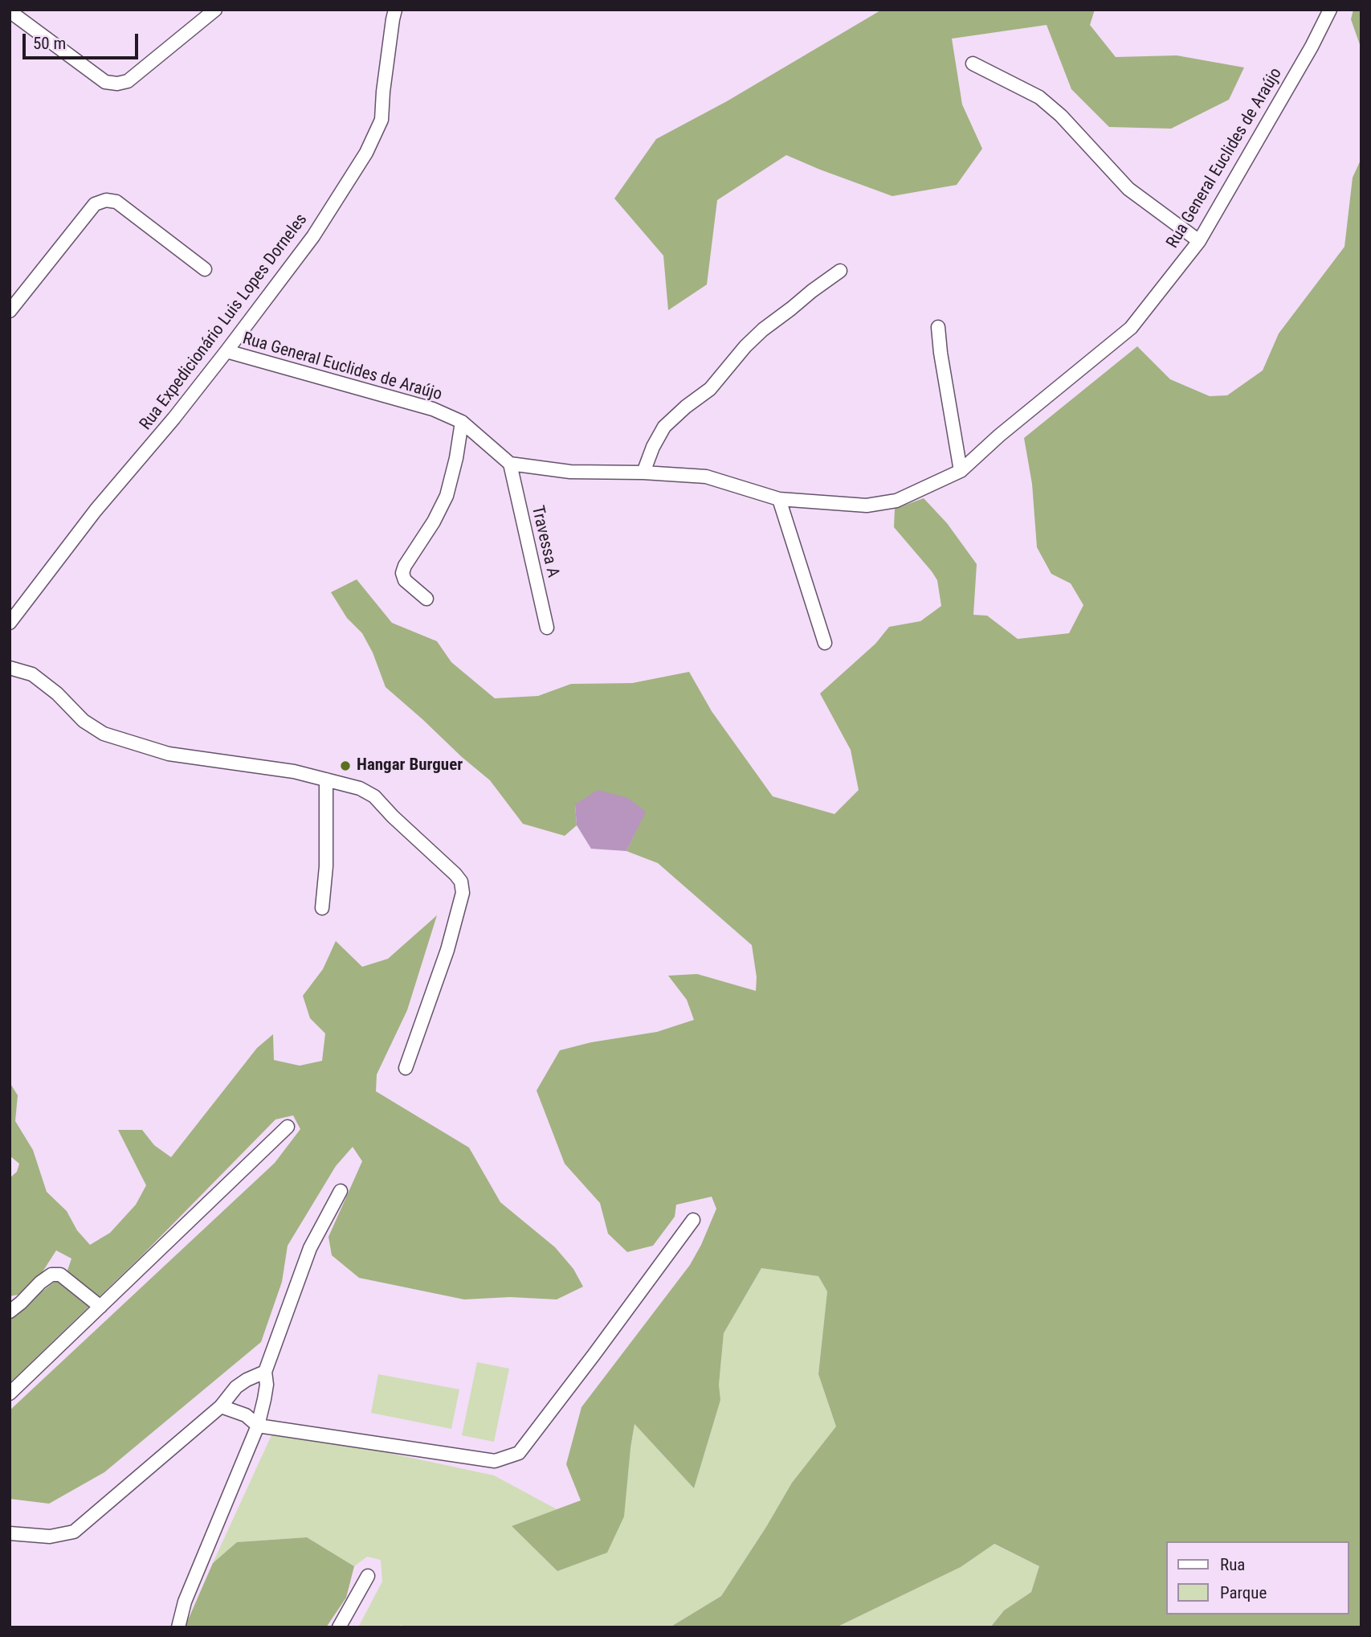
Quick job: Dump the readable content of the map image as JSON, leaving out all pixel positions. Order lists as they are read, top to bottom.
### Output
{
  "streets": {
    "street": ["Rua General Euclides de Araújo", "Rua Expedicionário Luis Lopes Dorneles", "Travessa A"]
  },
  "crossings": [
    ["Rua General Euclides de Araújo", "Rua Expedicionário Luis Lopes Dorneles"],
    ["Rua General Euclides de Araújo", "Travessa A"]
  ],
  "places": ["Hangar Burguer"],
  "legend": ["Rua", "Parque"],
  "scale_bar": "50 m"
}
